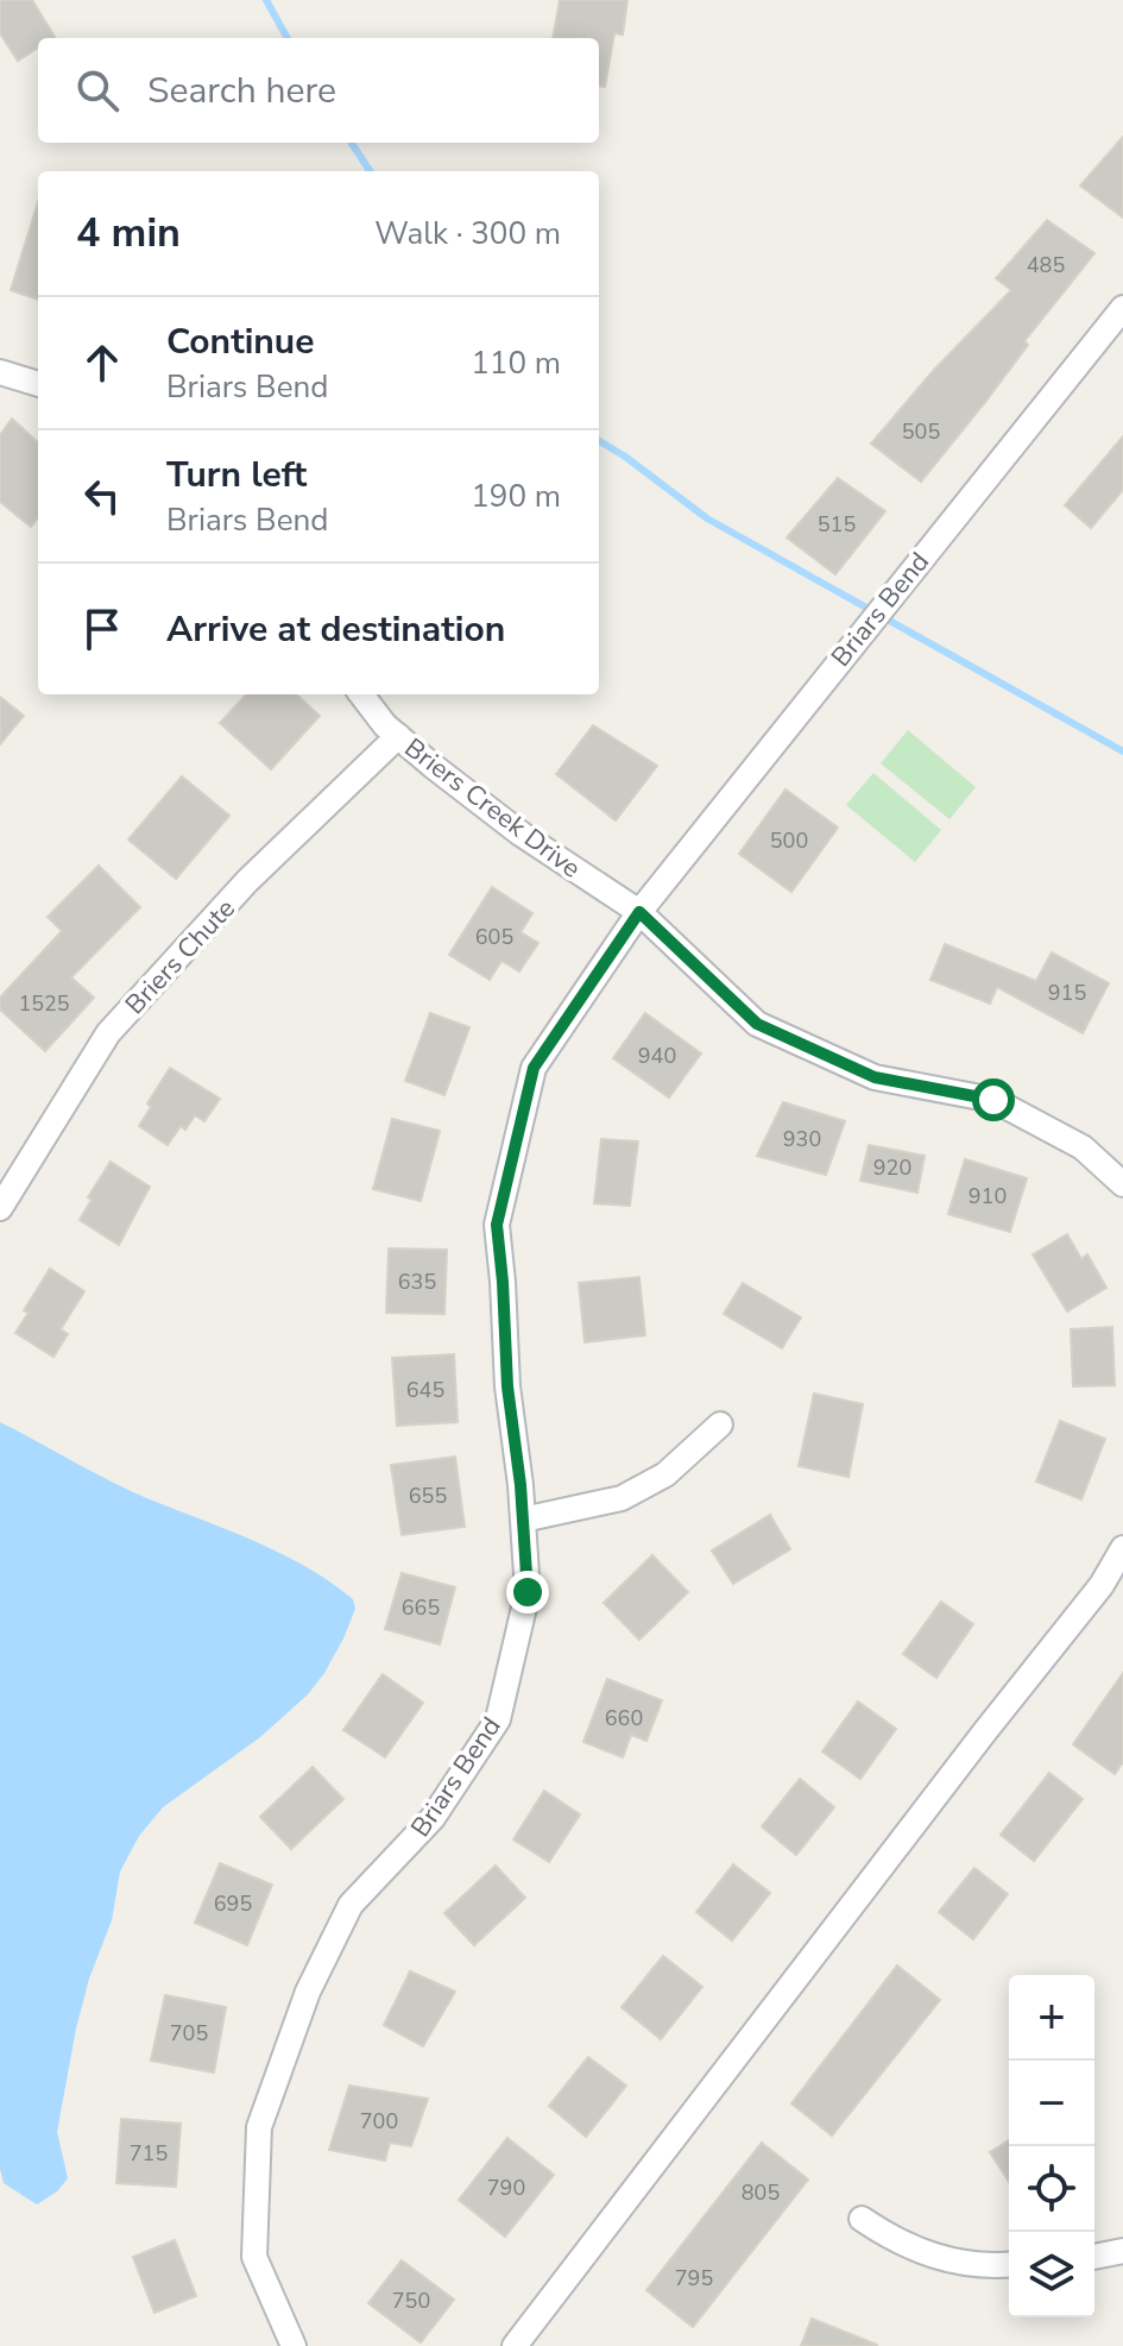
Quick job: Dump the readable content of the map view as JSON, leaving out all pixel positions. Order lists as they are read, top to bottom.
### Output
{
  "streets": {
    "street": ["Briars Bend", "Briers Creek Drive", "Briers Chute"]
  },
  "crossings": [
    ["Briars Bend", "Briers Creek Drive"],
    ["Briers Creek Drive", "Briers Chute"]
  ],
  "house_numbers": [
    "485",
    "505",
    "515",
    "500",
    "605",
    "915",
    "1525",
    "940",
    "930",
    "920",
    "910",
    "635",
    "645",
    "655",
    "665",
    "660",
    "695",
    "705",
    "700",
    "715",
    "790",
    "805",
    "795",
    "750"
  ],
  "page": {
    "search": "Search here",
    "heading": ["4 min", "Walk · 300 m"],
    "list": [
      ["Continue", "Briars Bend", "110 m"],
      ["Turn left", "Briars Bend", "190 m"],
      "Arrive at destination"
    ],
    "map_buttons": ["+", "−"]
  }
}
